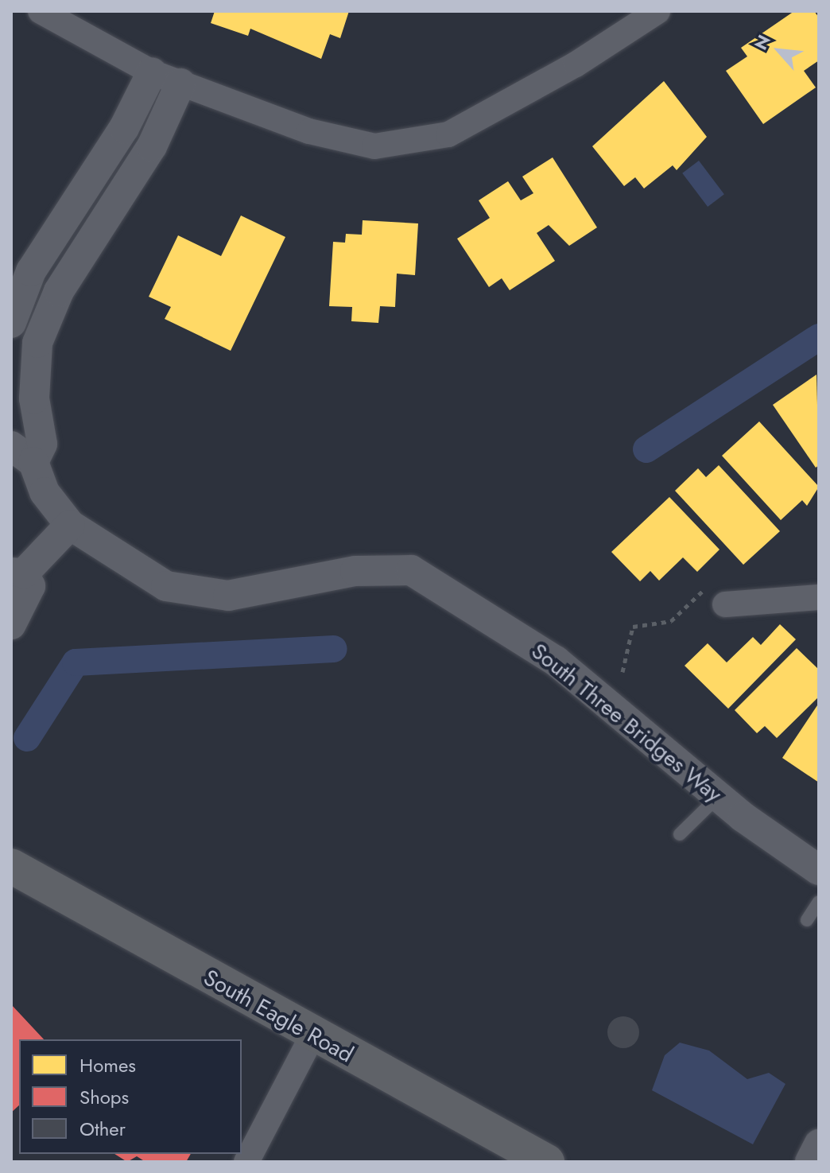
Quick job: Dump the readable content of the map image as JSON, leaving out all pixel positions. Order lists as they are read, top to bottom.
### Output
{
  "streets": {
    "highway": ["South Eagle Road"],
    "street": ["South Three Bridges Way"]
  },
  "legend": ["Homes", "Shops", "Other"],
  "north": "top left"
}
